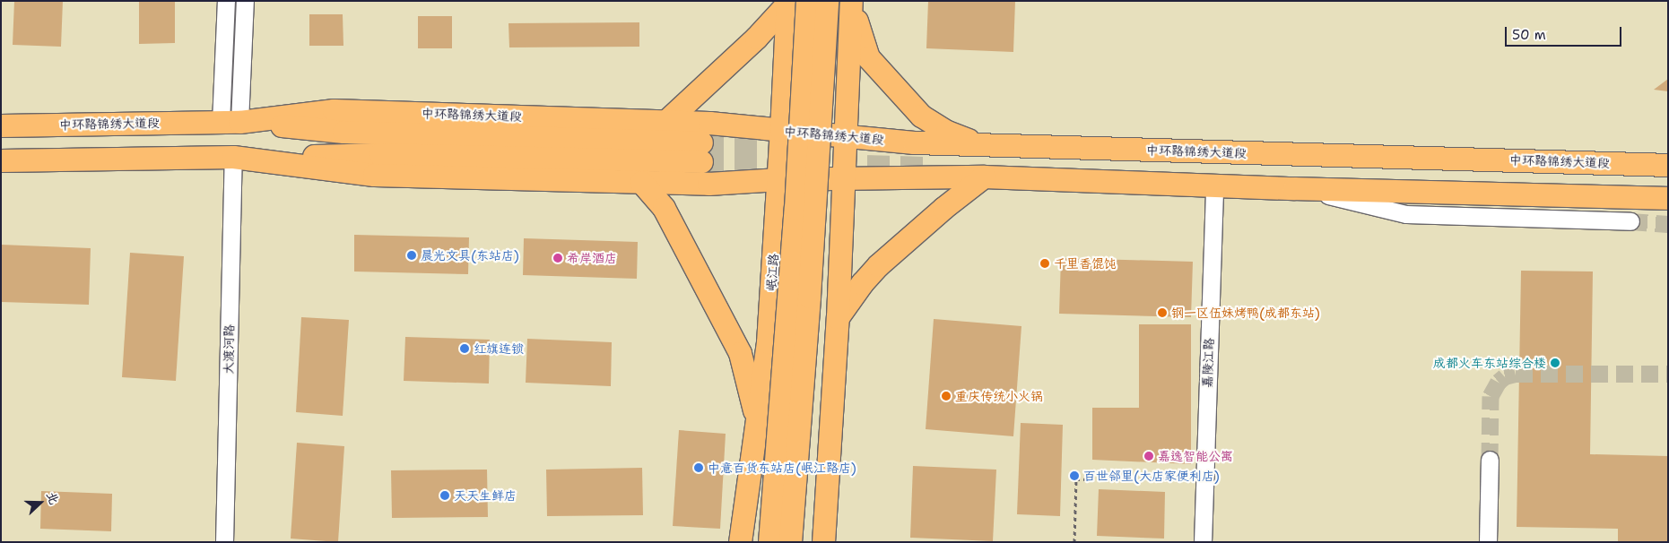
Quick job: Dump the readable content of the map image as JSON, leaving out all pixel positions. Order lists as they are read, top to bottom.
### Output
{
  "streets": {
    "main road": ["中环路锦绣大道段", "岷江路"],
    "street": ["大渡河路", "嘉陵江路"]
  },
  "crossings": [
    ["中环路锦绣大道段", "岷江路"]
  ],
  "places": [
    "晨光文具(东站店)",
    "希岸酒店",
    "千里香馄饨",
    "钢一区伍妹烤鸭(成都东站)",
    "红旗连锁",
    "成都火车东站综合楼",
    "重庆传统小火锅",
    "嘉逸智能公寓",
    "中意百货东站店(岷江路店)",
    "百世邻里(大店家便利店)",
    "天天生鲜店"
  ],
  "scale_bar": "50 m",
  "north": "right"
}
